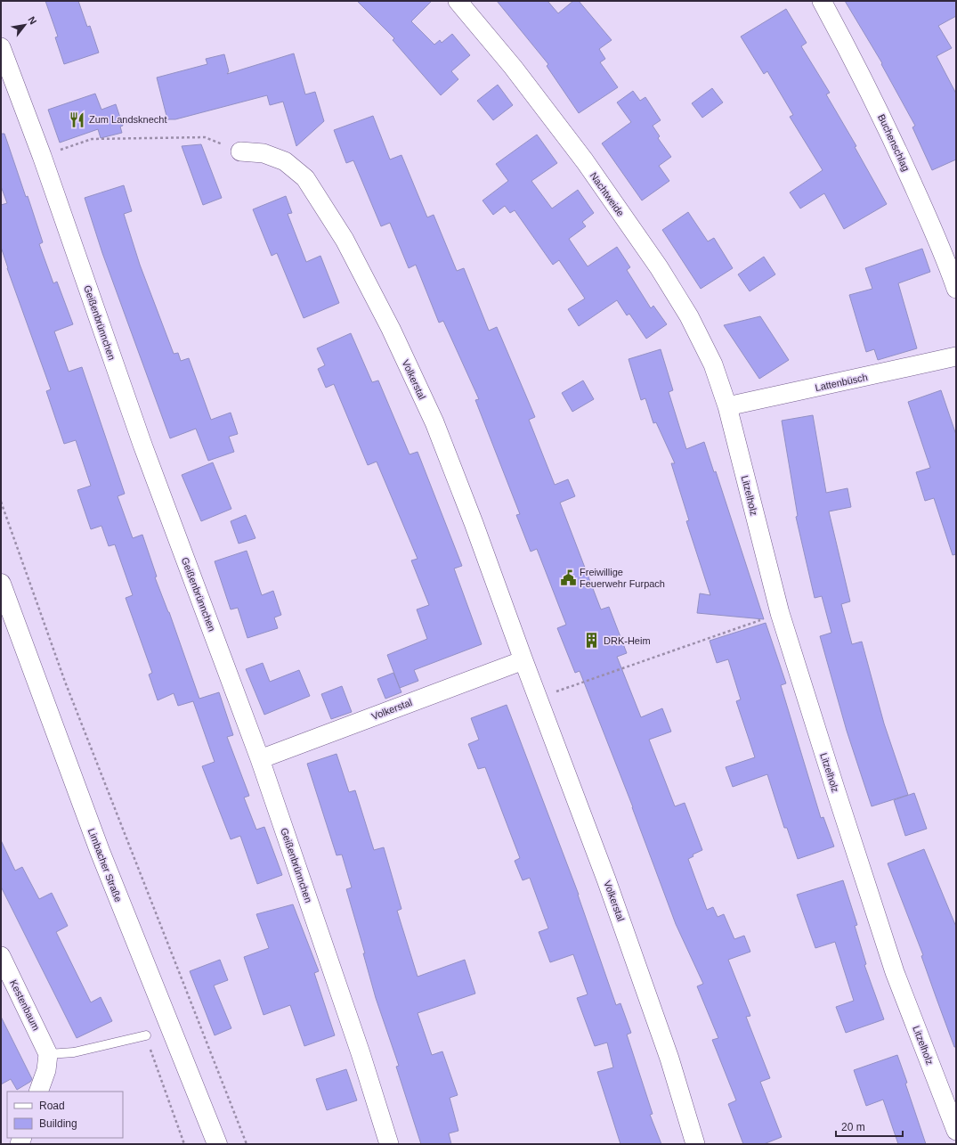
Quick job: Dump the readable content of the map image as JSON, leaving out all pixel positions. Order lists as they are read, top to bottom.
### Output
{
  "streets": {
    "main road": ["Limbacher Straße"],
    "street": [
      "Buchenschlag",
      "Nachtweide",
      "Geißenbrünnchen",
      "Volkerstal",
      "Lattenbüsch",
      "Litzelholz",
      "Kestenbaum"
    ]
  },
  "crossings": [
    ["Nachtweide", "Lattenbüsch"],
    ["Nachtweide", "Litzelholz"],
    ["Geißenbrünnchen", "Volkerstal"],
    ["Lattenbüsch", "Litzelholz"]
  ],
  "places": {
    "restaurant": ["Zum Landsknecht"],
    "public building": ["Freiwillige Feuerwehr Furpach"],
    "building": ["DRK-Heim"]
  },
  "legend": ["Road", "Building"],
  "scale_bar": "20 m",
  "north": "top right"
}
